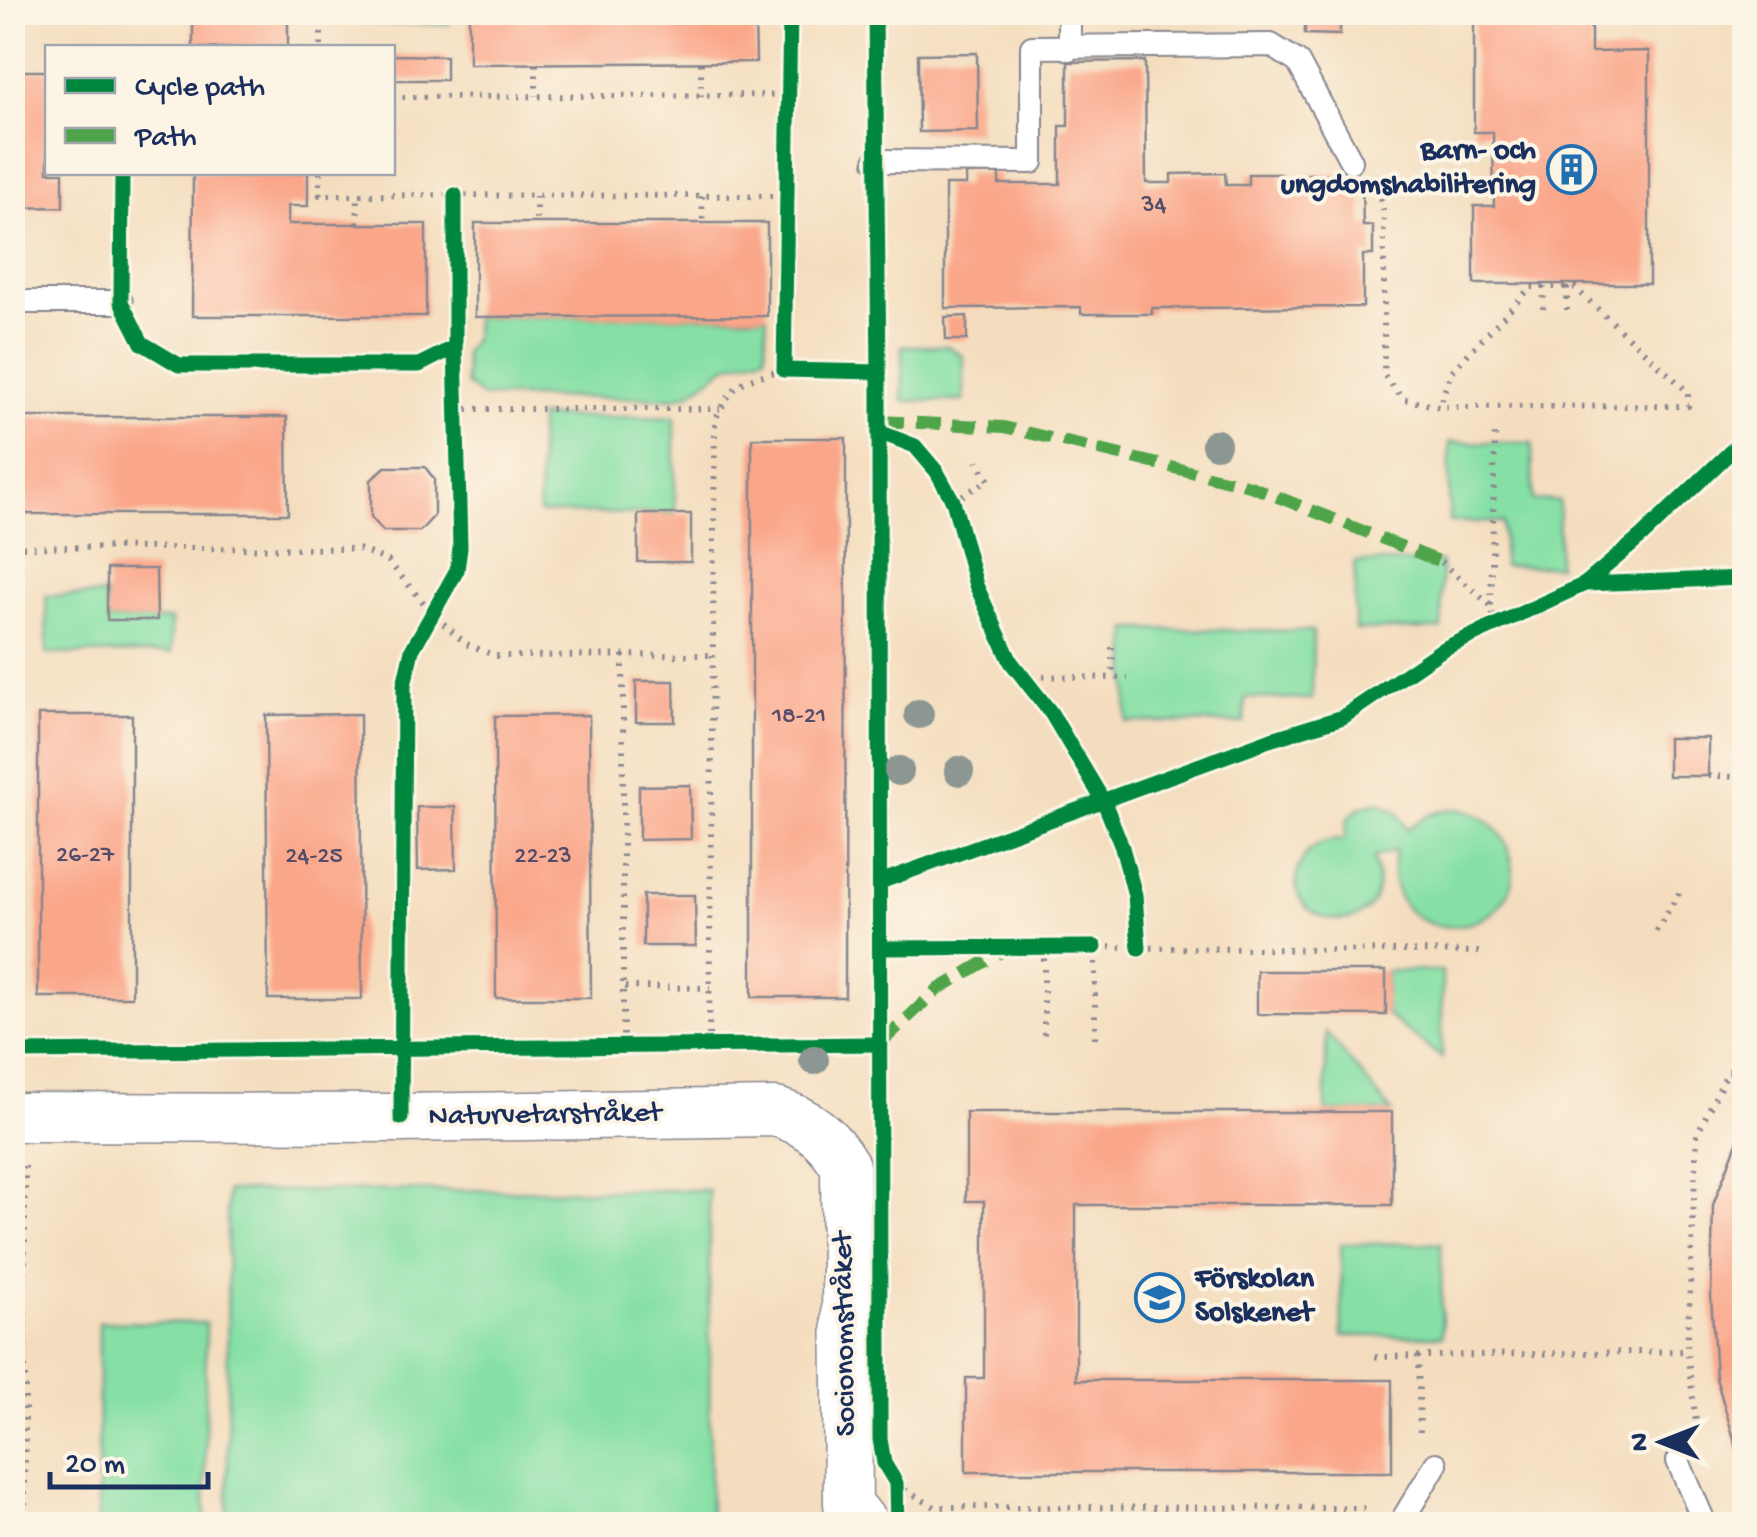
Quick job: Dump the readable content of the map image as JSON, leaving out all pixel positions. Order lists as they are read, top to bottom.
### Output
{
  "streets": {
    "street": ["Naturvetarstråket", "Socionomstråket"]
  },
  "crossings": [
    ["Naturvetarstråket", "Socionomstråket"]
  ],
  "places": {
    "building": ["Barn- och ungdomshabilitering"],
    "school or university": ["Förskolan Solskenet"]
  },
  "house_numbers": [
    "34",
    "18-21",
    "26-27",
    "24-25",
    "22-23"
  ],
  "legend": ["Cycle path", "Path"],
  "scale_bar": "20 m",
  "north": "left"
}
